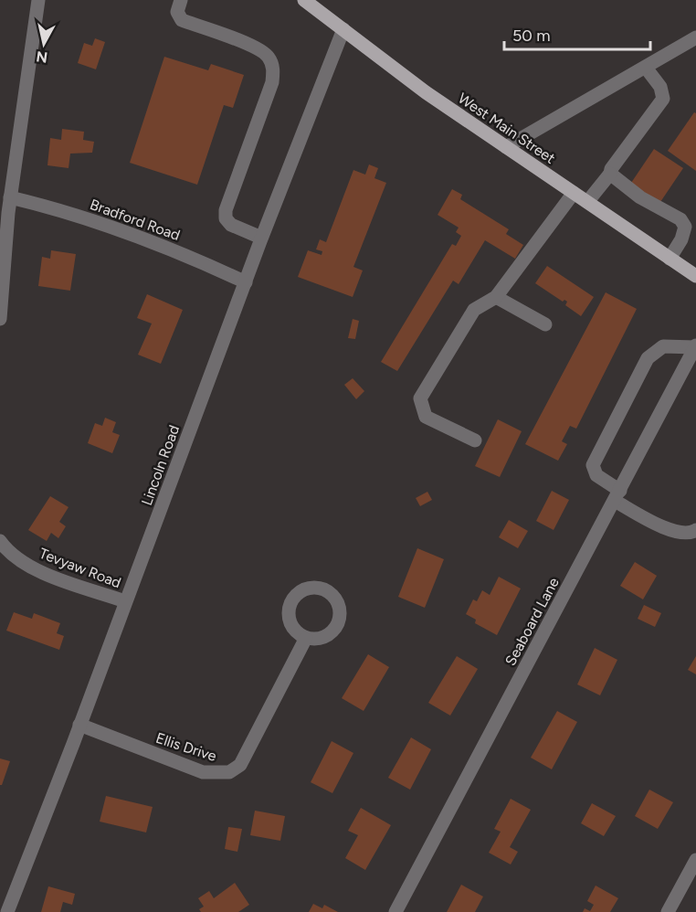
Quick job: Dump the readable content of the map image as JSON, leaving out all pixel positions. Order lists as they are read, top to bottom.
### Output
{
  "streets": {
    "main road": ["West Main Street"],
    "street": [
      "Bradford Road",
      "Lincoln Road",
      "Tevyaw Road",
      "Seaboard Lane",
      "Ellis Drive"
    ]
  },
  "crossings": [
    ["West Main Street", "Lincoln Road"],
    ["Bradford Road", "Lincoln Road"],
    ["Lincoln Road", "Tevyaw Road"],
    ["Lincoln Road", "Ellis Drive"]
  ],
  "scale_bar": "50 m",
  "north": "bottom"
}
